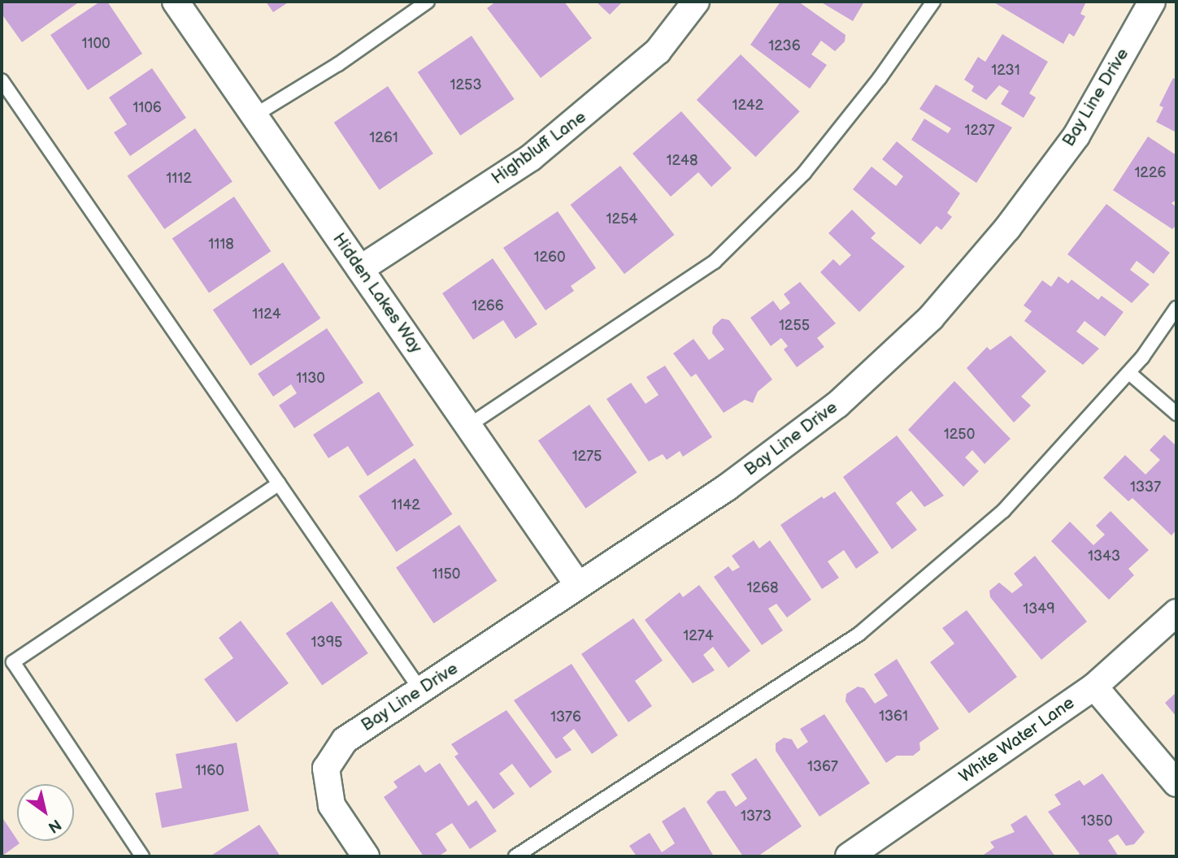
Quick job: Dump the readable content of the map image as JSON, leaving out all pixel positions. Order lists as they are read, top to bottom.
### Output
{
  "streets": {
    "street": [
      "Bay Line Drive",
      "Highbluff Lane",
      "Hidden Lakes Way",
      "White Water Lane"
    ]
  },
  "crossings": [
    ["Bay Line Drive", "Hidden Lakes Way"],
    ["Highbluff Lane", "Hidden Lakes Way"]
  ],
  "house_numbers": [
    "1100",
    "1236",
    "1231",
    "1253",
    "1242",
    "1106",
    "1237",
    "1261",
    "1248",
    "1226",
    "1112",
    "1254",
    "1118",
    "1260",
    "1266",
    "1124",
    "1255",
    "1130",
    "1250",
    "1275",
    "1337",
    "1142",
    "1343",
    "1150",
    "1268",
    "1349",
    "1274",
    "1395",
    "1361",
    "1376",
    "1367",
    "1160",
    "1373",
    "1350"
  ],
  "north": "bottom right"
}
